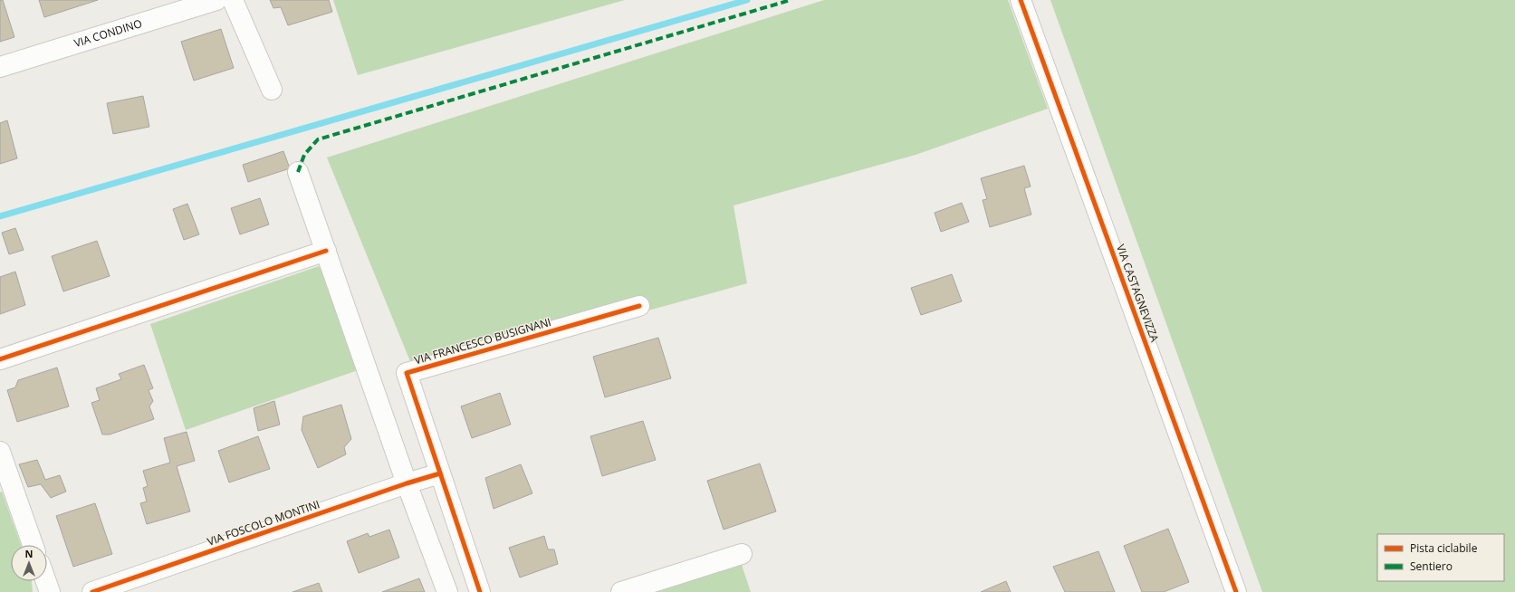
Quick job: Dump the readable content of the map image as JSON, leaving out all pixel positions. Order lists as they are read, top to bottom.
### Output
{
  "streets": {
    "street": [
      "VIA CONDINO",
      "VIA CASTAGNEVIZZA",
      "VIA FRANCESCO BUSIGNANI",
      "VIA FOSCOLO MONTINI"
    ]
  },
  "crossings": [
    ["VIA FRANCESCO BUSIGNANI", "VIA FOSCOLO MONTINI"]
  ],
  "legend": ["Pista ciclabile", "Sentiero"],
  "north": "top"
}
